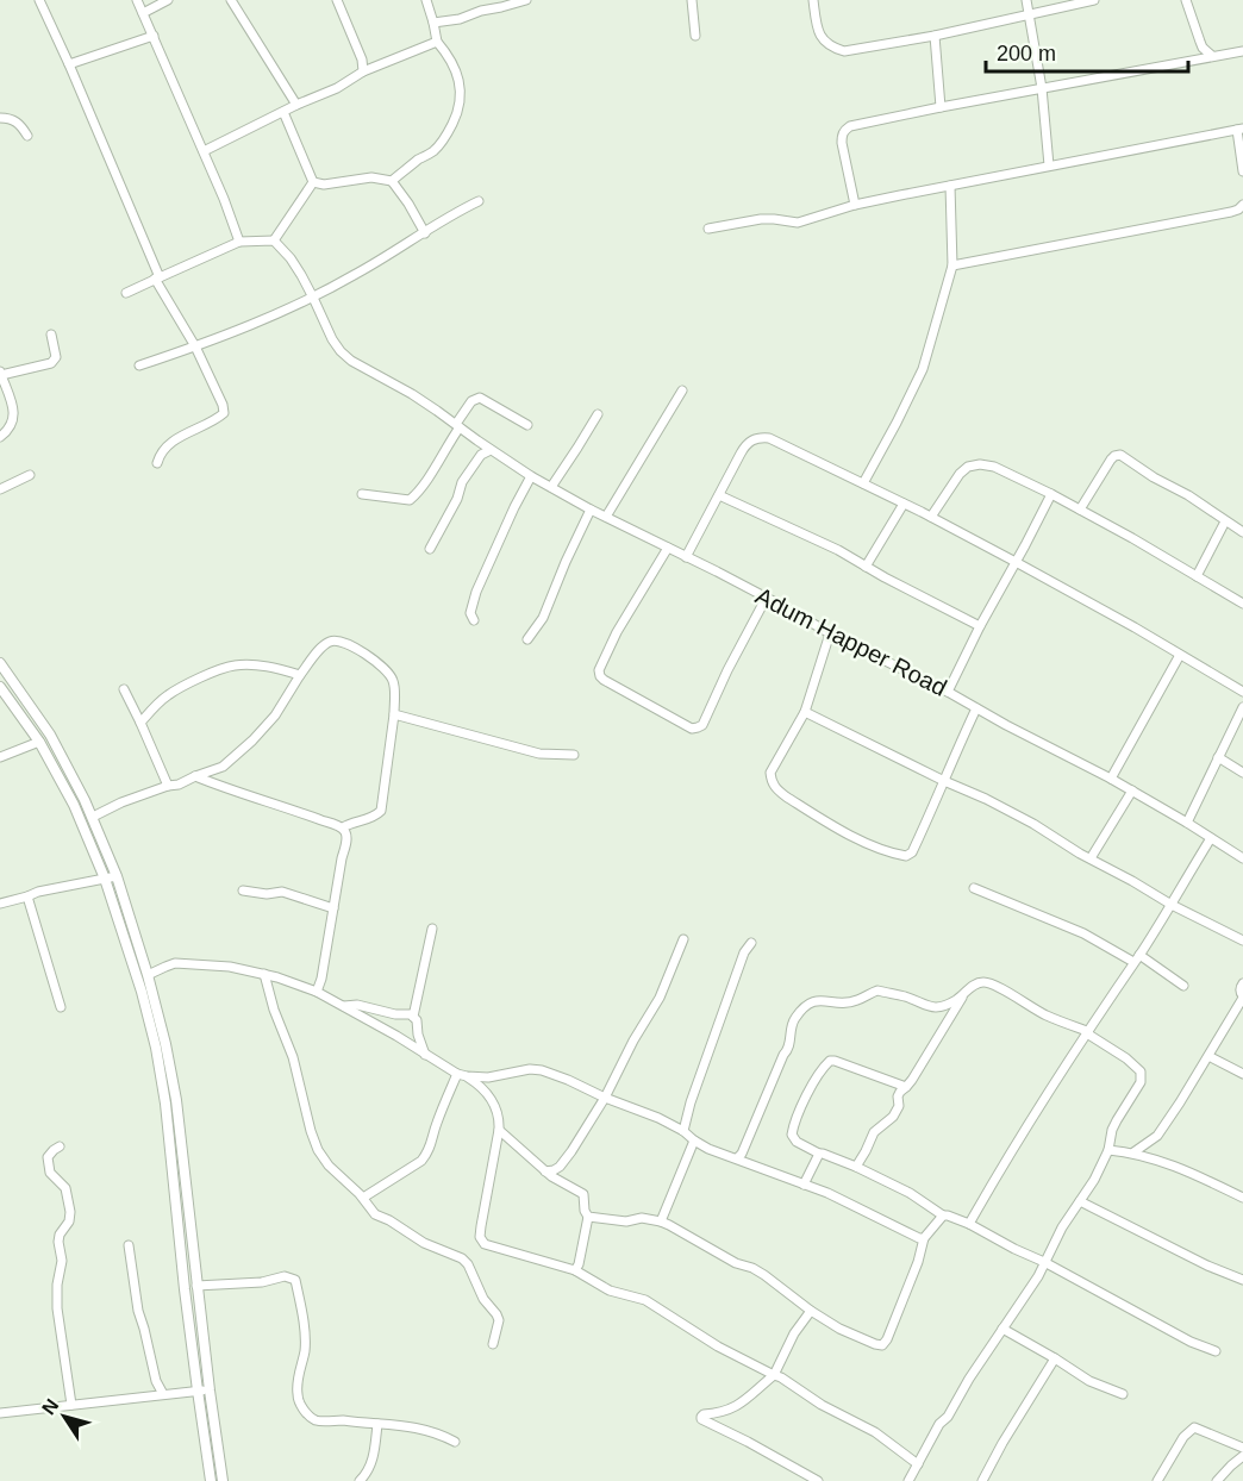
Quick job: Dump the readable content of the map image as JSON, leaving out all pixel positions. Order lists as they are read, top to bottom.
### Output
{
  "streets": {
    "street": ["Adum Happer Road"]
  },
  "scale_bar": "200 m",
  "north": "top left"
}
